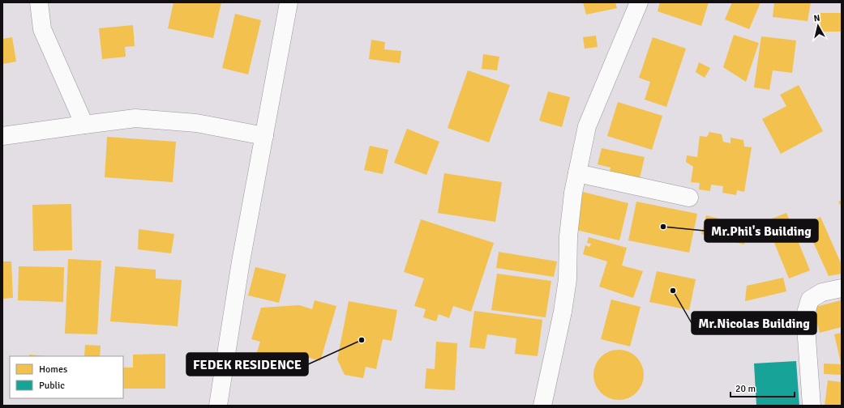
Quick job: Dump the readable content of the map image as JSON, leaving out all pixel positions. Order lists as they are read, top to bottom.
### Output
{
  "places": ["Mr.Phil's Building", "Mr.Nicolas Building", "FEDEK RESIDENCE"],
  "legend": ["Homes", "Public"],
  "scale_bar": "20 m",
  "north": "top"
}
